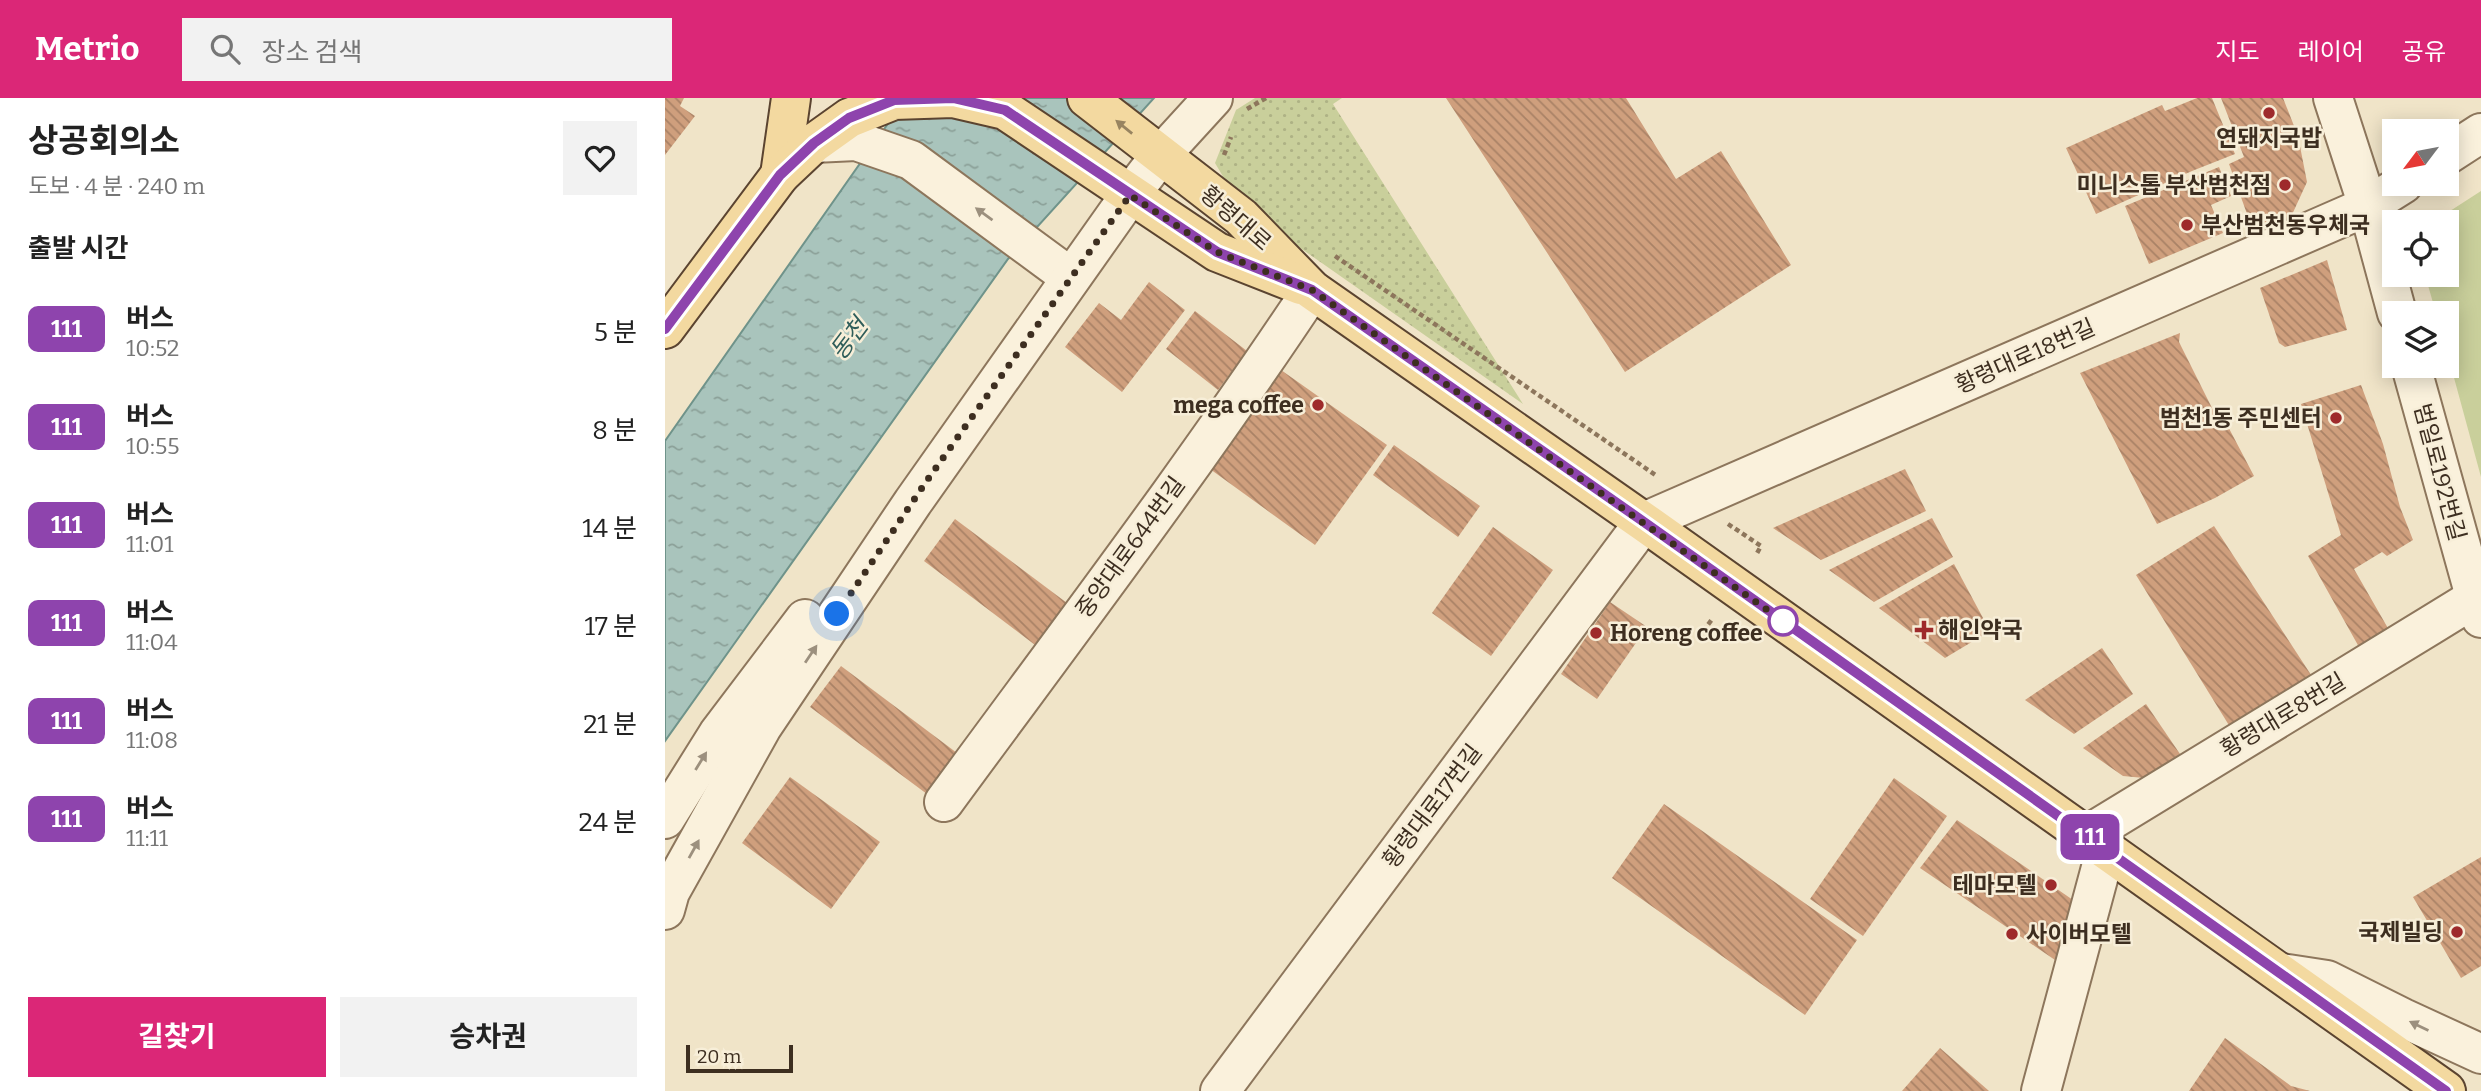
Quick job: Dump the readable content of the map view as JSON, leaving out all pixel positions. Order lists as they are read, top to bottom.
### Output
{
  "streets": {
    "main road": ["황령대로"],
    "street": [
      "황령대로18번길",
      "범일로192번길",
      "중앙대로644번길",
      "황령대로8번길",
      "황령대로17번길"
    ]
  },
  "crossings": [
    ["황령대로", "황령대로18번길"],
    ["황령대로", "중앙대로644번길"],
    ["황령대로", "황령대로8번길"],
    ["황령대로", "황령대로17번길"],
    ["황령대로18번길", "황령대로17번길"],
    ["범일로192번길", "황령대로8번길"]
  ],
  "water": ["동천"],
  "places": {
    "other": [
      "연돼지국밥",
      "미니스톱 부산범천점",
      "부산범천동우체국",
      "mega coffee",
      "범천1동 주민센터",
      "Horeng coffee",
      "테마모텔",
      "국제빌딩",
      "사이버모텔"
    ],
    "health": ["해인약국"]
  },
  "lines": ["bus line 111"],
  "scale_bar": "20 m",
  "north": "bottom left",
  "page": {
    "header": "Metrio",
    "search": "장소 검색",
    "nav": ["지도", "레이어", "공유"],
    "heading": [
      ["상공회의소", "도보 · 4 분 · 240 m"],
      "출발 시간"
    ],
    "on_map": "111",
    "list": [
      {
        "mark": "111",
        "name": "버스",
        "note": "10:52",
        "value": "5 분"
      },
      {
        "mark": "111",
        "name": "버스",
        "note": "10:55",
        "value": "8 분"
      },
      {
        "mark": "111",
        "name": "버스",
        "note": "11:01",
        "value": "14 분"
      },
      {
        "mark": "111",
        "name": "버스",
        "note": "11:04",
        "value": "17 분"
      },
      {
        "mark": "111",
        "name": "버스",
        "note": "11:08",
        "value": "21 분"
      },
      {
        "mark": "111",
        "name": "버스",
        "note": "11:11",
        "value": "24 분"
      }
    ],
    "buttons": ["길찾기", "승차권"],
    "scale": "20 m"
  }
}
